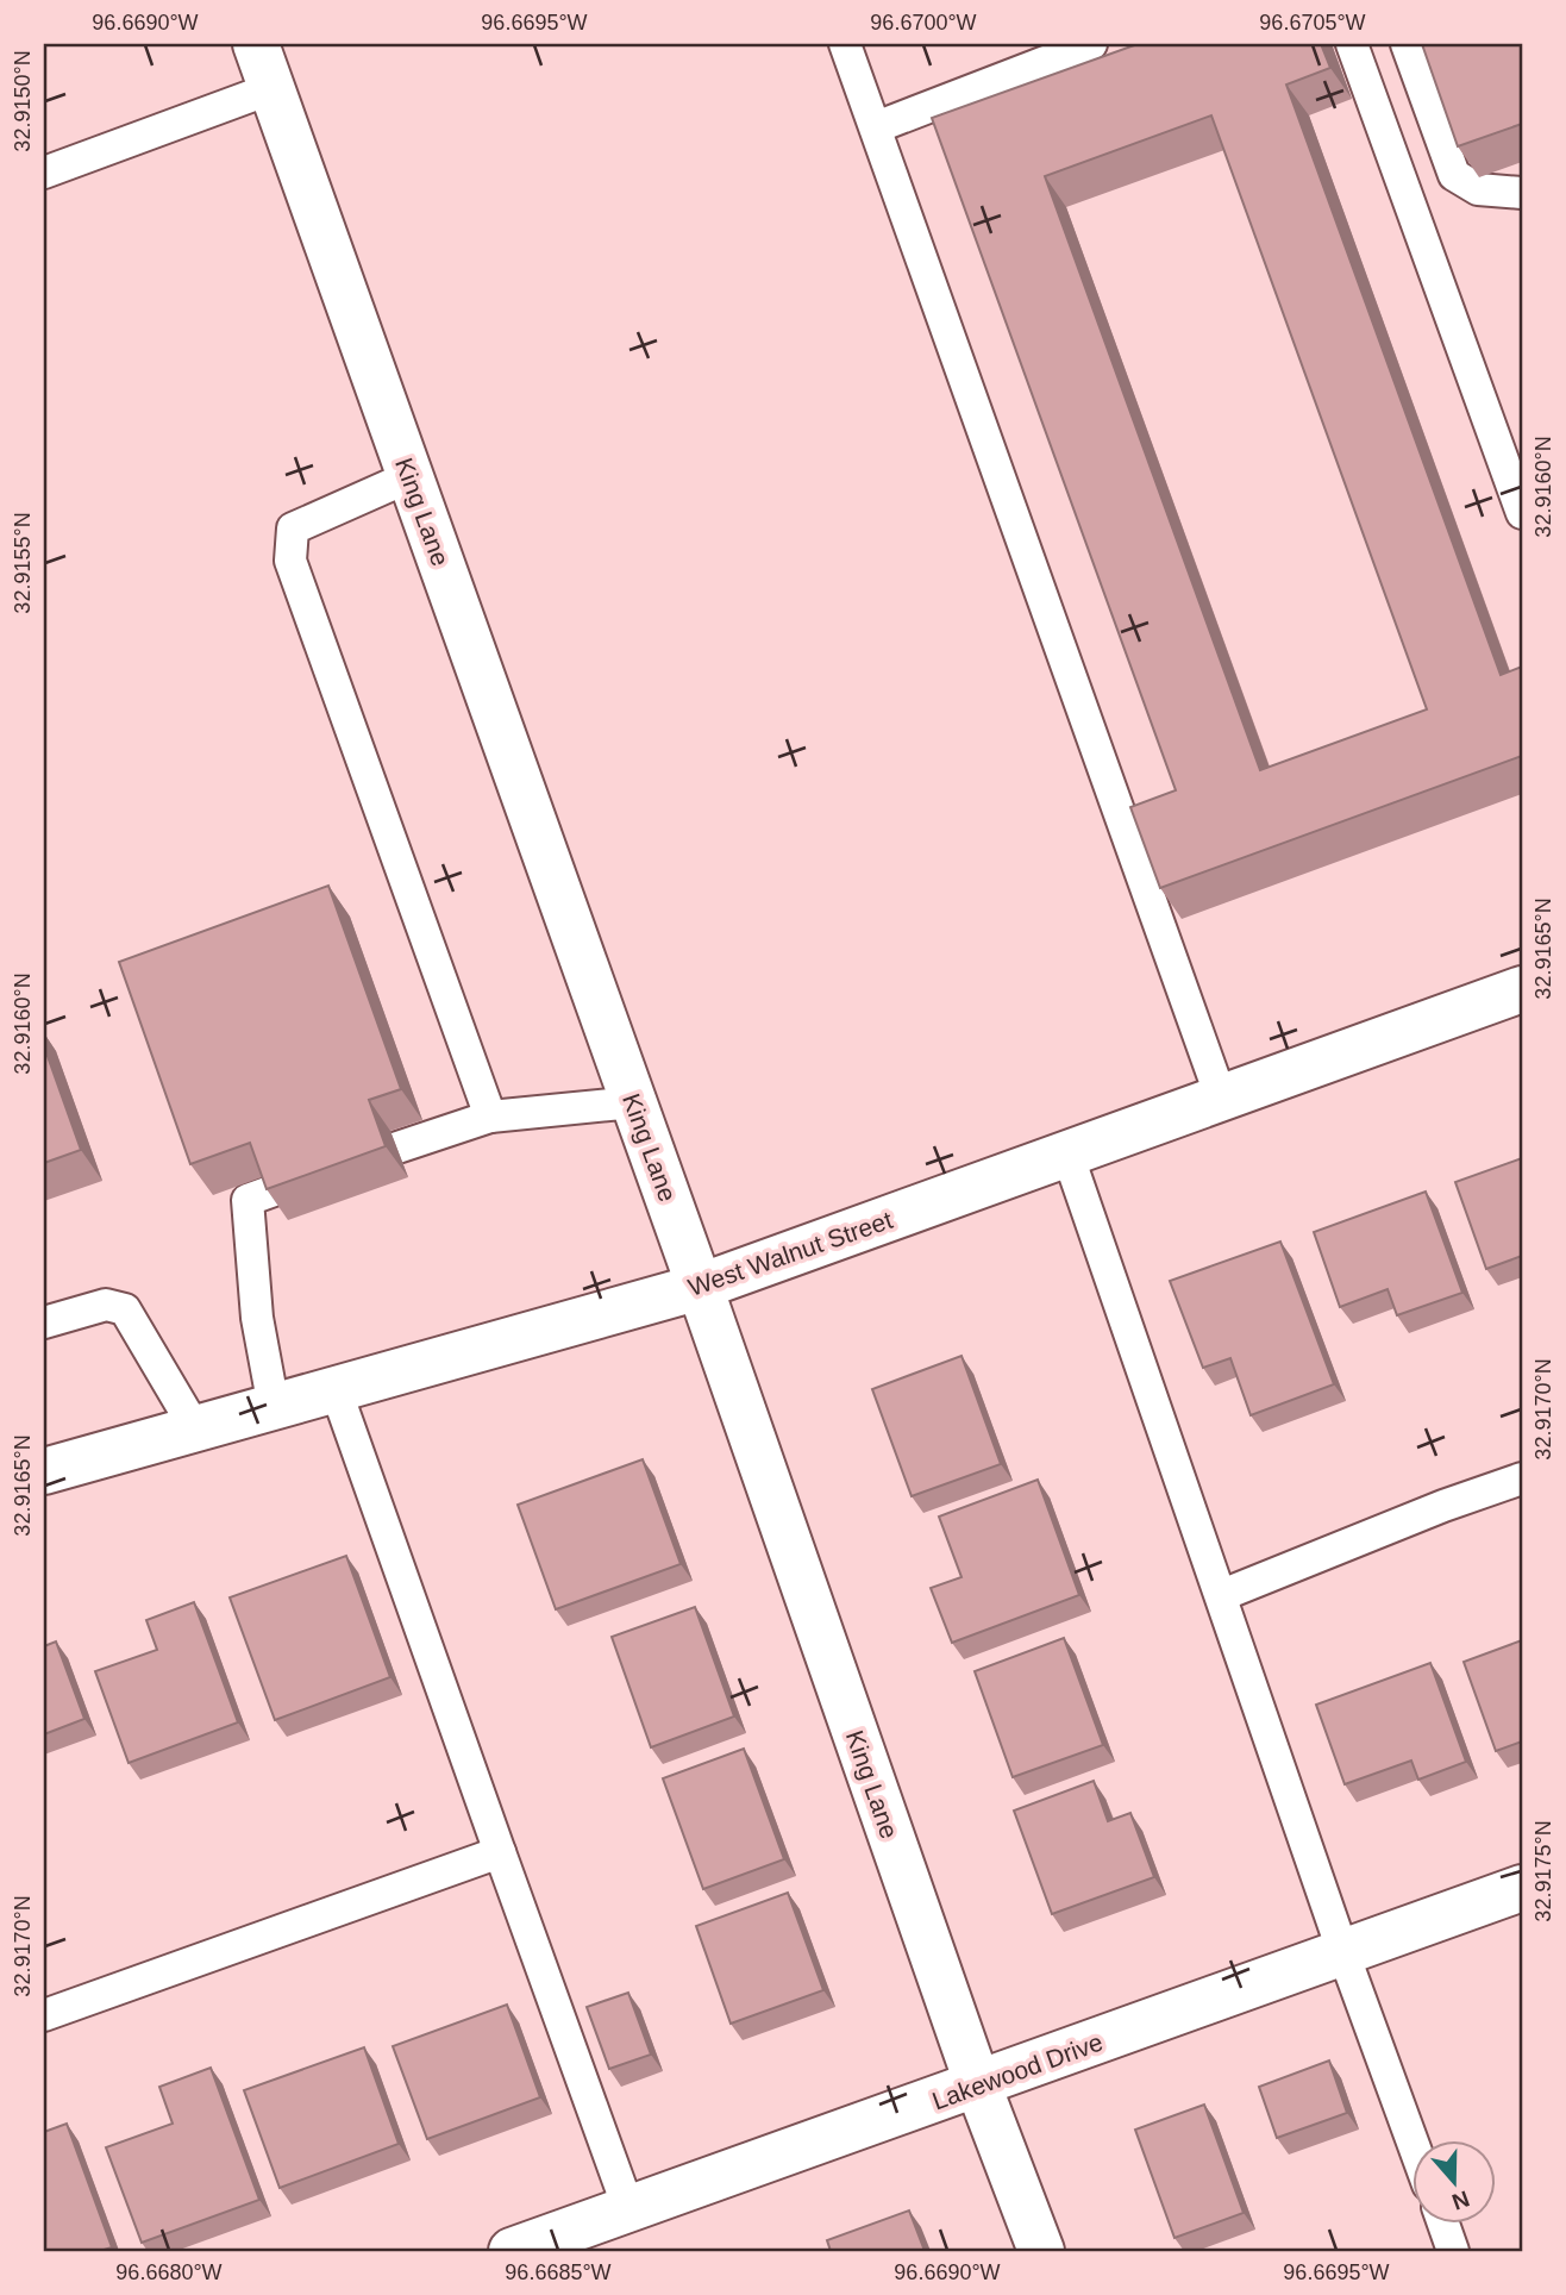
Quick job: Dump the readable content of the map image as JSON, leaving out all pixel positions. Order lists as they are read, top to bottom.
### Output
{
  "streets": {
    "street": ["King Lane", "West Walnut Street", "Lakewood Drive"]
  },
  "crossings": [
    ["King Lane", "West Walnut Street"],
    ["King Lane", "Lakewood Drive"]
  ],
  "north": "bottom",
  "coordinates": [
    "96.6690°W",
    "96.6695°W",
    "96.6700°W",
    "96.6705°W",
    "32.9150°N",
    "32.9160°N",
    "32.9155°N",
    "32.9165°N",
    "32.9170°N",
    "32.9175°N",
    "96.6680°W",
    "96.6685°W"
  ]
}
